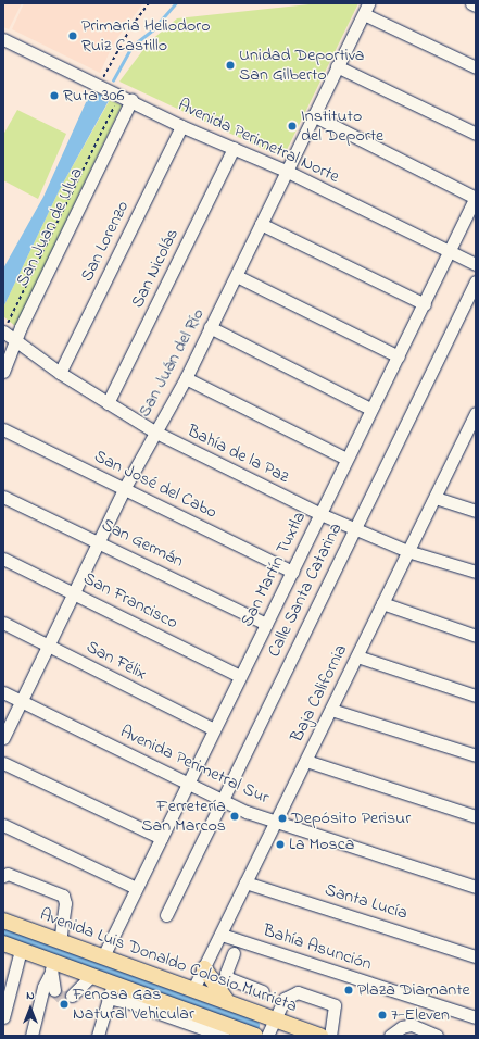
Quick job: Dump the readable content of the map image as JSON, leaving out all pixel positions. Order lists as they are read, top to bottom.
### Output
{
  "streets": {
    "main road": ["Avenida Luis Donaldo Colosio Murrieta"],
    "street": [
      "Avenida Perimetral Norte",
      "San Juan de Ulua",
      "San Lorenzo",
      "San Nicolás",
      "San Juán del Río",
      "Bahía de la Paz",
      "San José del Cabo",
      "San Germán",
      "San Martín Tuxtla",
      "Calle Santa Catarina",
      "San Francisco",
      "San Félix",
      "Baja California",
      "Avenida Perimetral Sur",
      "Santa Lucía",
      "Bahía Asunción"
    ]
  },
  "crossings": [
    ["Avenida Perimetral Norte", "San Juan de Ulua"],
    ["Avenida Perimetral Norte", "San Lorenzo"],
    ["Avenida Perimetral Norte", "San Nicolás"],
    ["Avenida Perimetral Norte", "San Juán del Río"],
    ["Avenida Perimetral Norte", "San Martín Tuxtla"],
    ["San Juan de Ulua", "Bahía de la Paz"],
    ["San Lorenzo", "Bahía de la Paz"],
    ["San Nicolás", "Bahía de la Paz"],
    ["San Juán del Río", "Bahía de la Paz"],
    ["San Juán del Río", "San José del Cabo"],
    ["San Juán del Río", "San Germán"],
    ["San Juán del Río", "San Francisco"],
    ["San Juán del Río", "San Félix"],
    ["San Juán del Río", "Avenida Perimetral Sur"],
    ["Bahía de la Paz", "San Martín Tuxtla"],
    ["Bahía de la Paz", "Calle Santa Catarina"],
    ["Bahía de la Paz", "Baja California"],
    ["San José del Cabo", "San Martín Tuxtla"],
    ["San Germán", "San Martín Tuxtla"],
    ["San Martín Tuxtla", "San Francisco"],
    ["San Martín Tuxtla", "San Félix"],
    ["San Martín Tuxtla", "Avenida Perimetral Sur"],
    ["San Martín Tuxtla", "Avenida Luis Donaldo Colosio Murrieta"],
    ["Calle Santa Catarina", "Avenida Perimetral Sur"],
    ["Baja California", "Avenida Perimetral Sur"],
    ["Baja California", "Santa Lucía"],
    ["Baja California", "Bahía Asunción"],
    ["Baja California", "Avenida Luis Donaldo Colosio Murrieta"]
  ],
  "places": [
    "Primaria Heliodoro Ruiz Castillo",
    "Unidad Deportiva San Gilberto",
    "Ruta 306",
    "Instituto del Deporte",
    "Ferretería San Marcos",
    "Depósito Perisur",
    "La Mosca",
    "Plaza Diamante",
    "Fenosa Gas Natural Vehicular",
    "7-Eleven"
  ],
  "north": "top"
}
